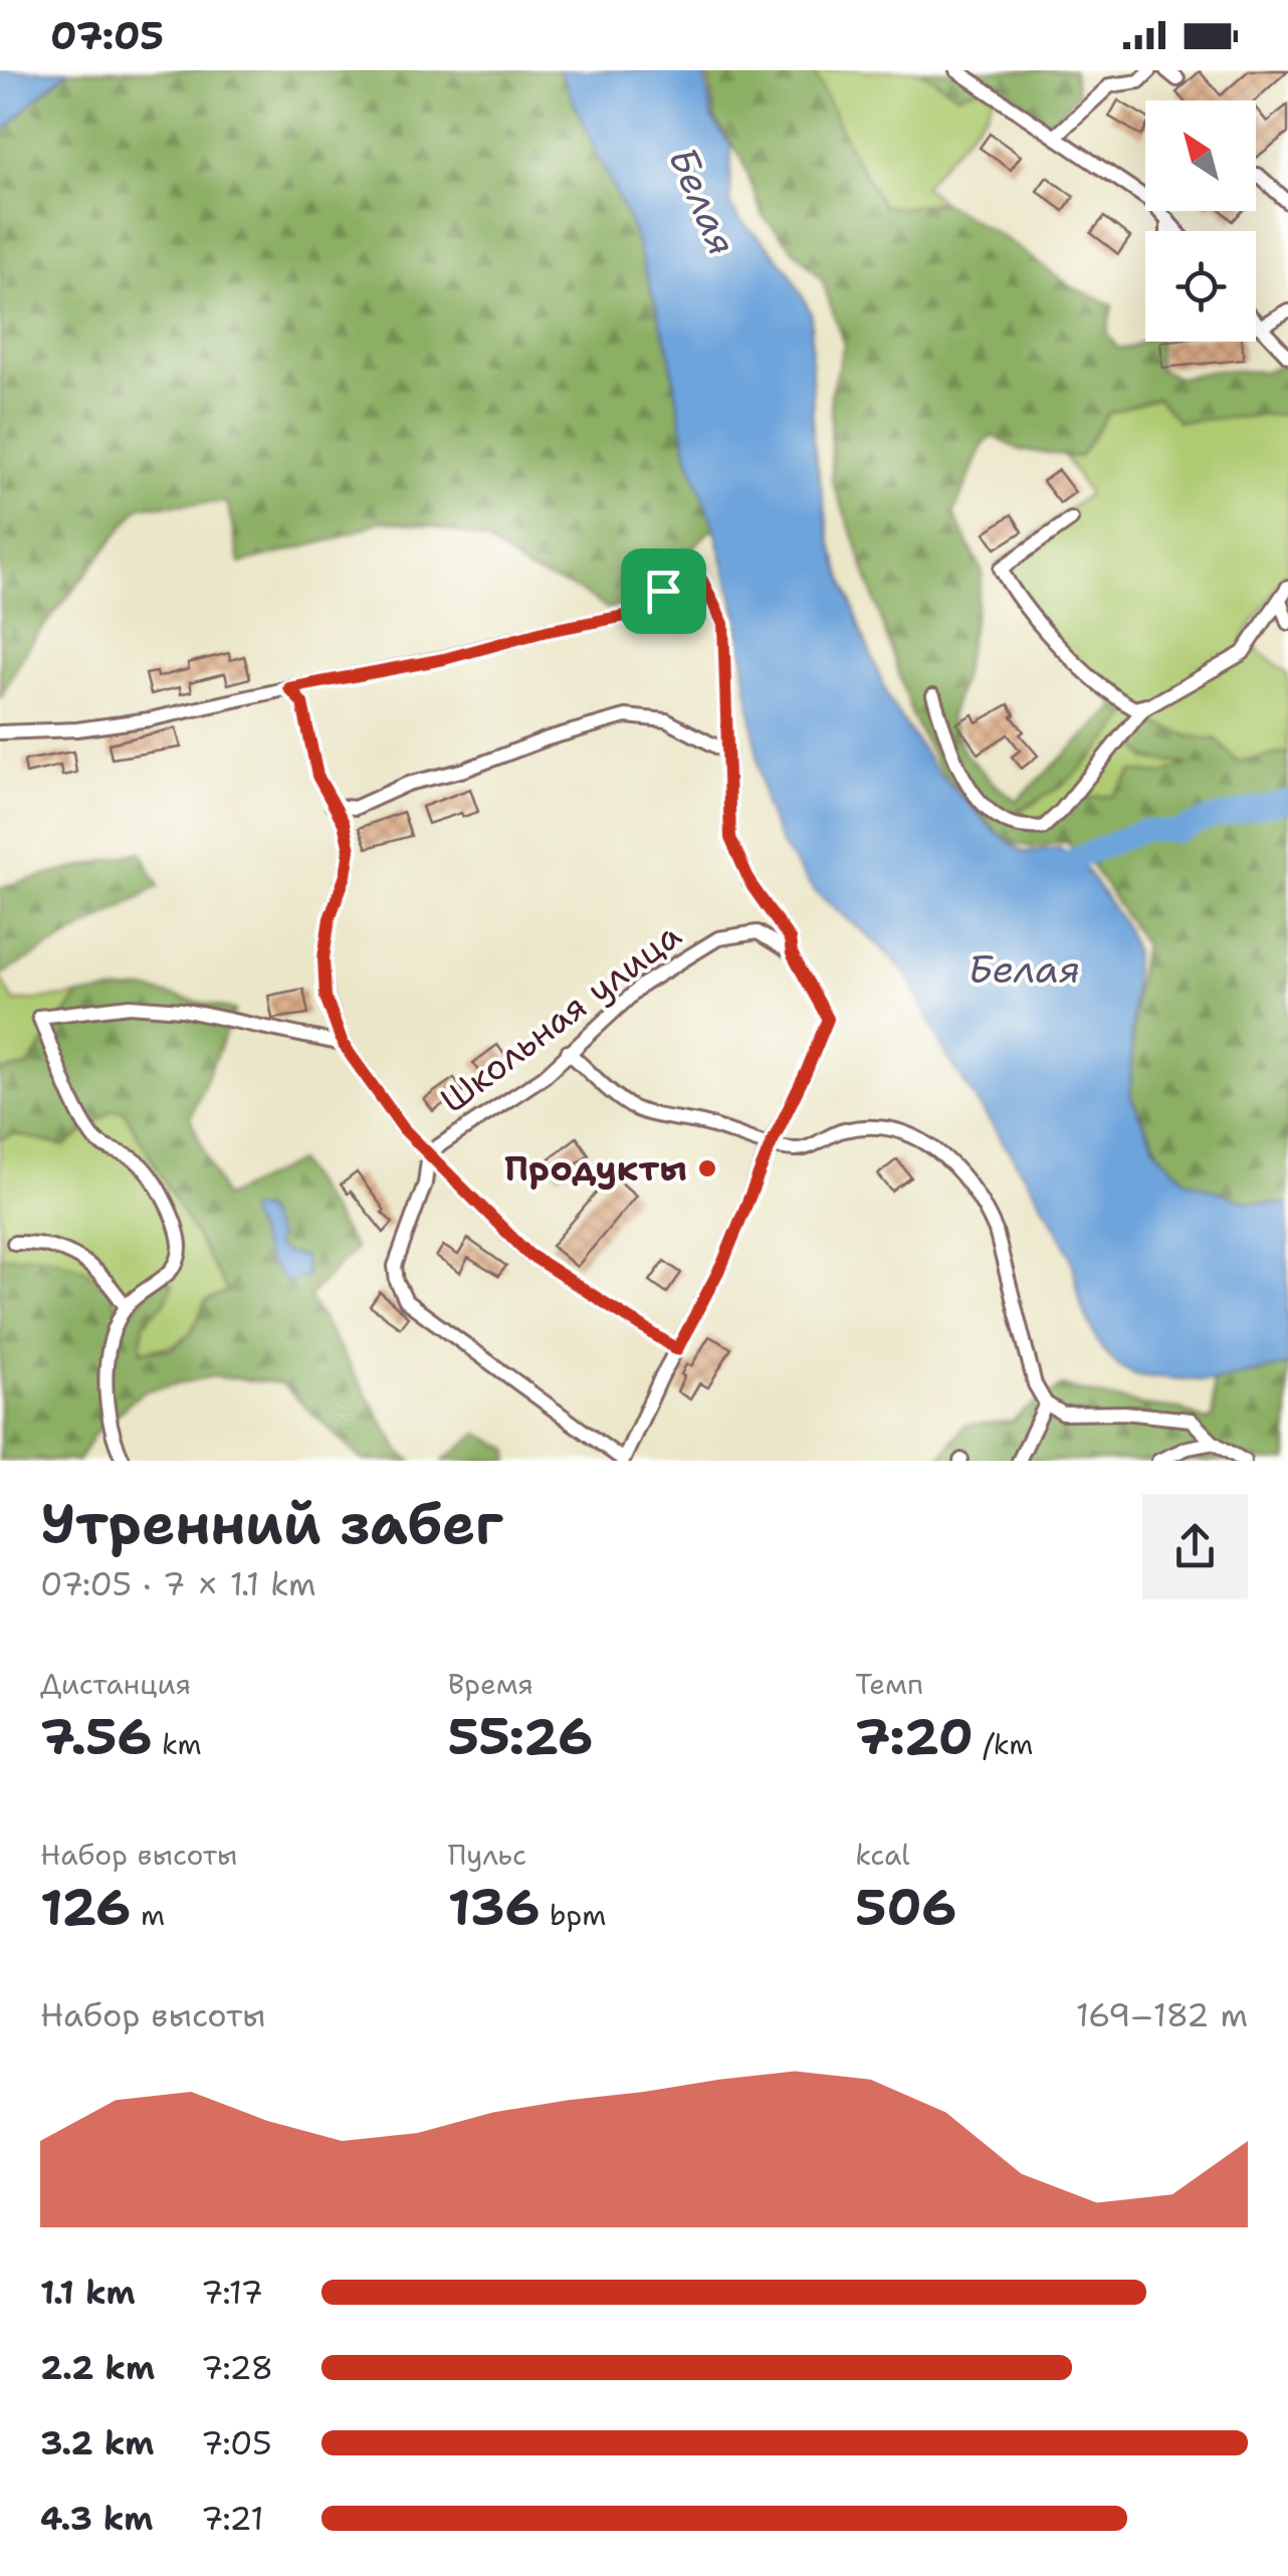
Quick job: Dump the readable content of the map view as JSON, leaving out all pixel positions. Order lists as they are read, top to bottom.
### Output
{
  "streets": {
    "street": ["Школьная улица"]
  },
  "water": ["Белая"],
  "places": ["Продукты"],
  "north": "top left",
  "page": {
    "status": "07:05",
    "heading": ["Утренний забег", "07:05 · 7 × 1.1 km"],
    "stats": [
      ["Дистанция", "7.56 km"],
      ["Время", "55:26"],
      ["Темп", "7:20 /km"],
      ["Набор высоты", "126 m"],
      ["Пульс", "136 bpm"],
      ["kcal", "506"]
    ],
    "chart": ["Набор высоты", "169–182 m"],
    "list": [
      {
        "name": "1.1 km",
        "note": "7:17"
      },
      {
        "name": "2.2 km",
        "note": "7:28"
      },
      {
        "name": "3.2 km",
        "note": "7:05"
      },
      {
        "name": "4.3 km",
        "note": "7:21"
      }
    ]
  }
}
